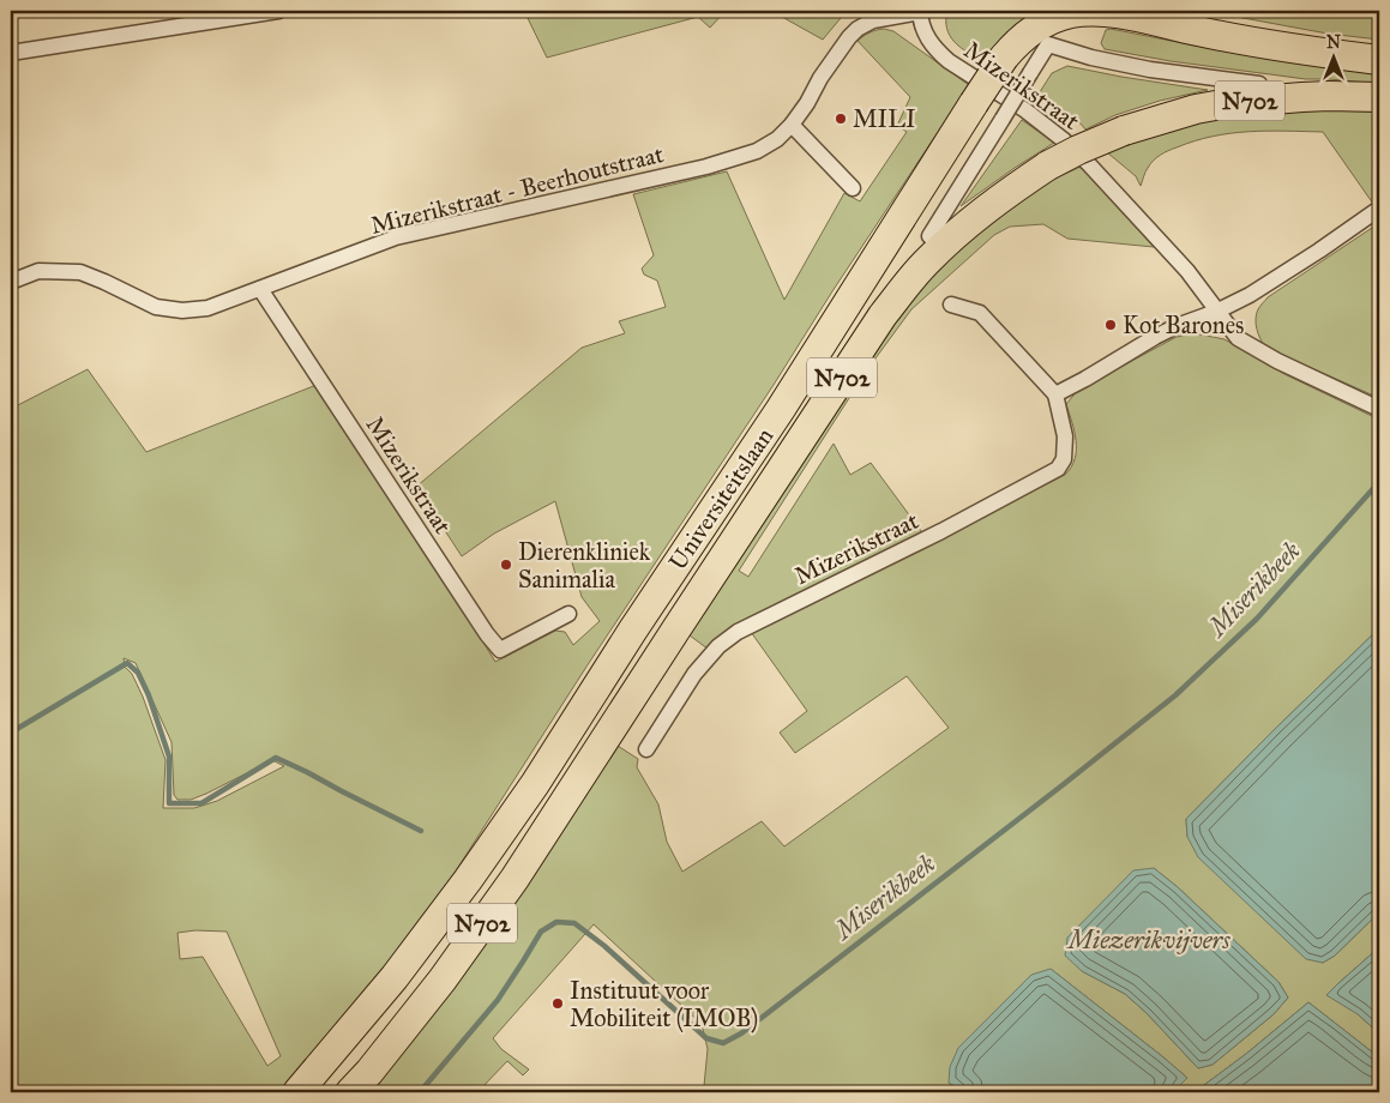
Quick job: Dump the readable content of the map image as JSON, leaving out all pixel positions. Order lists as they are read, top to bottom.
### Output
{
  "streets": {
    "highway": ["N702", "Universiteitslaan"],
    "street": ["Mizerikstraat", "Mizerikstraat - Beerhoutstraat"]
  },
  "crossings": [
    ["Mizerikstraat", "Mizerikstraat - Beerhoutstraat"],
    ["N702", "Universiteitslaan"]
  ],
  "water": ["Miserikbeek", "Miezerikvijvers"],
  "places": [
    "MILI",
    "Kot Barones",
    "Dierenkliniek Sanimalia",
    "Instituut voor Mobiliteit (IMOB)"
  ],
  "north": "top"
}
